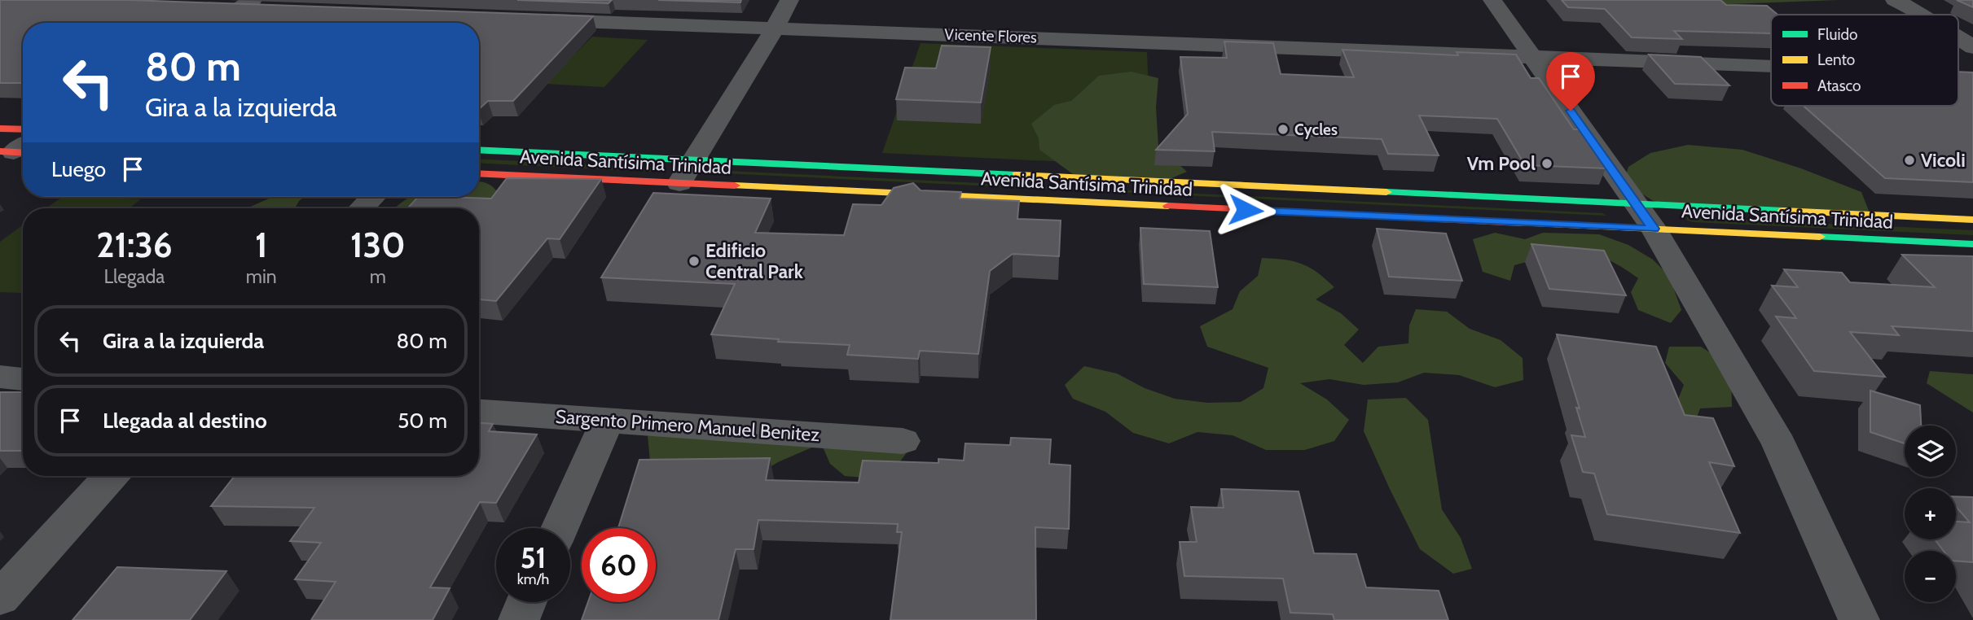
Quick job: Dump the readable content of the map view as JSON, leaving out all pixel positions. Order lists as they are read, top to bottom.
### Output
{
  "streets": {
    "main road": ["Avenida Santísima Trinidad"],
    "street": ["Vicente Flores", "Sargento Primero Manuel Benitez"]
  },
  "places": [
    "Cycles",
    "Vicoli",
    "Vm Pool",
    "Edificio Central Park"
  ],
  "legend": ["Fluido", "Lento", "Atasco"],
  "page": {
    "turn": ["80 m", "Gira a la izquierda"],
    "then": "Luego",
    "eta": [
      "21:36",
      "Llegada",
      "1",
      "min",
      "130",
      "m"
    ],
    "list": [
      {
        "name": "Gira a la izquierda",
        "value": "80 m"
      },
      {
        "name": "Llegada al destino",
        "value": "50 m"
      }
    ],
    "map_buttons": ["+", "−"],
    "speed": "51 km/h",
    "limit": "60"
  }
}
